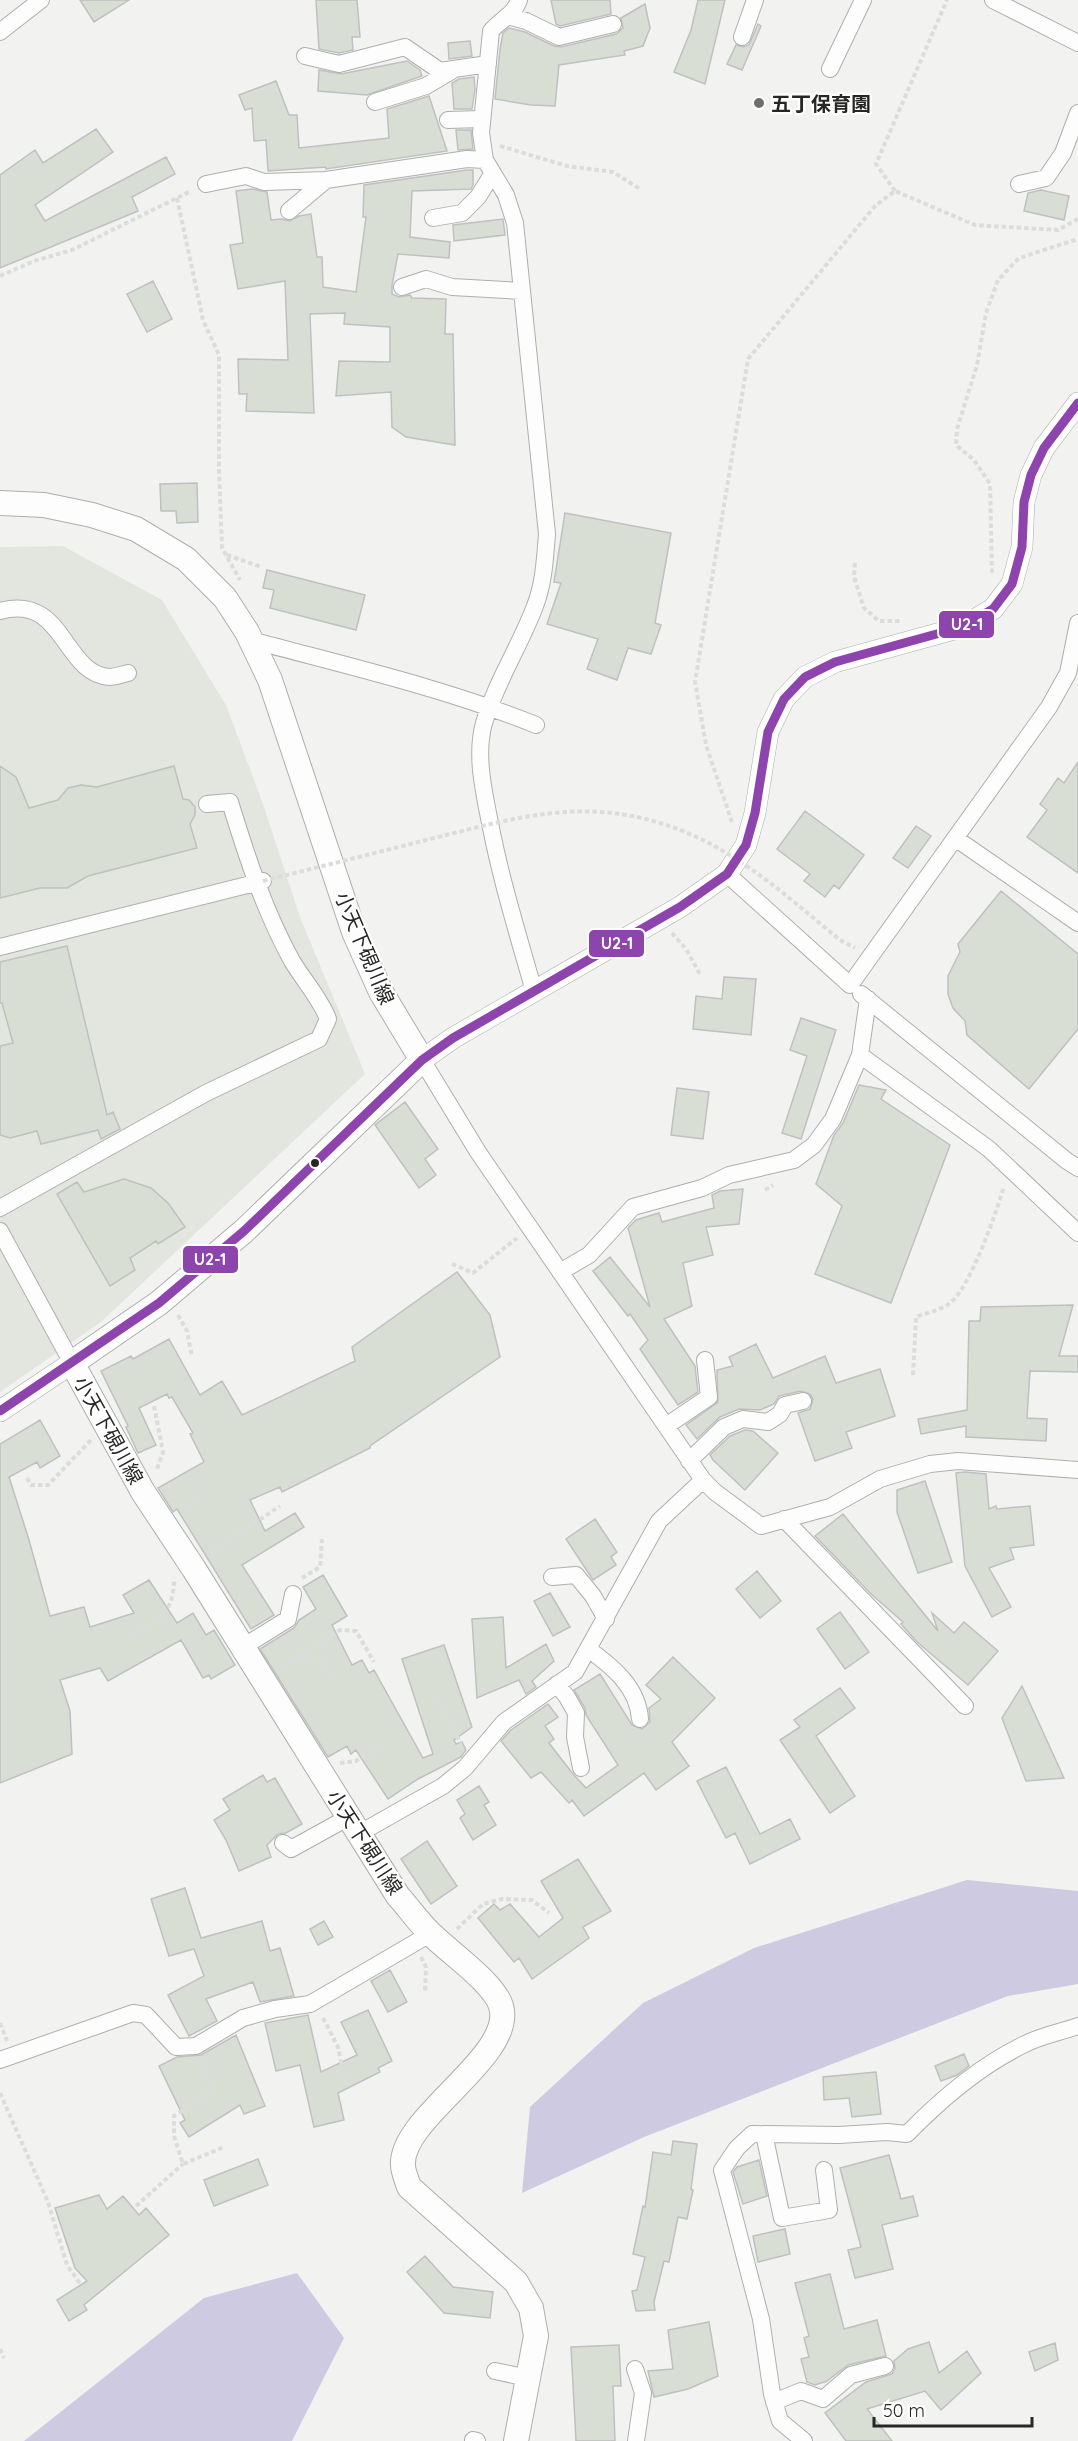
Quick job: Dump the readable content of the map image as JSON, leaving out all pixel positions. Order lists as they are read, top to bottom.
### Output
{
  "streets": {
    "main road": ["小天下硯川線"]
  },
  "places": ["五丁保育園"],
  "lines": ["transit line U2-1"],
  "scale_bar": "50 m"
}
